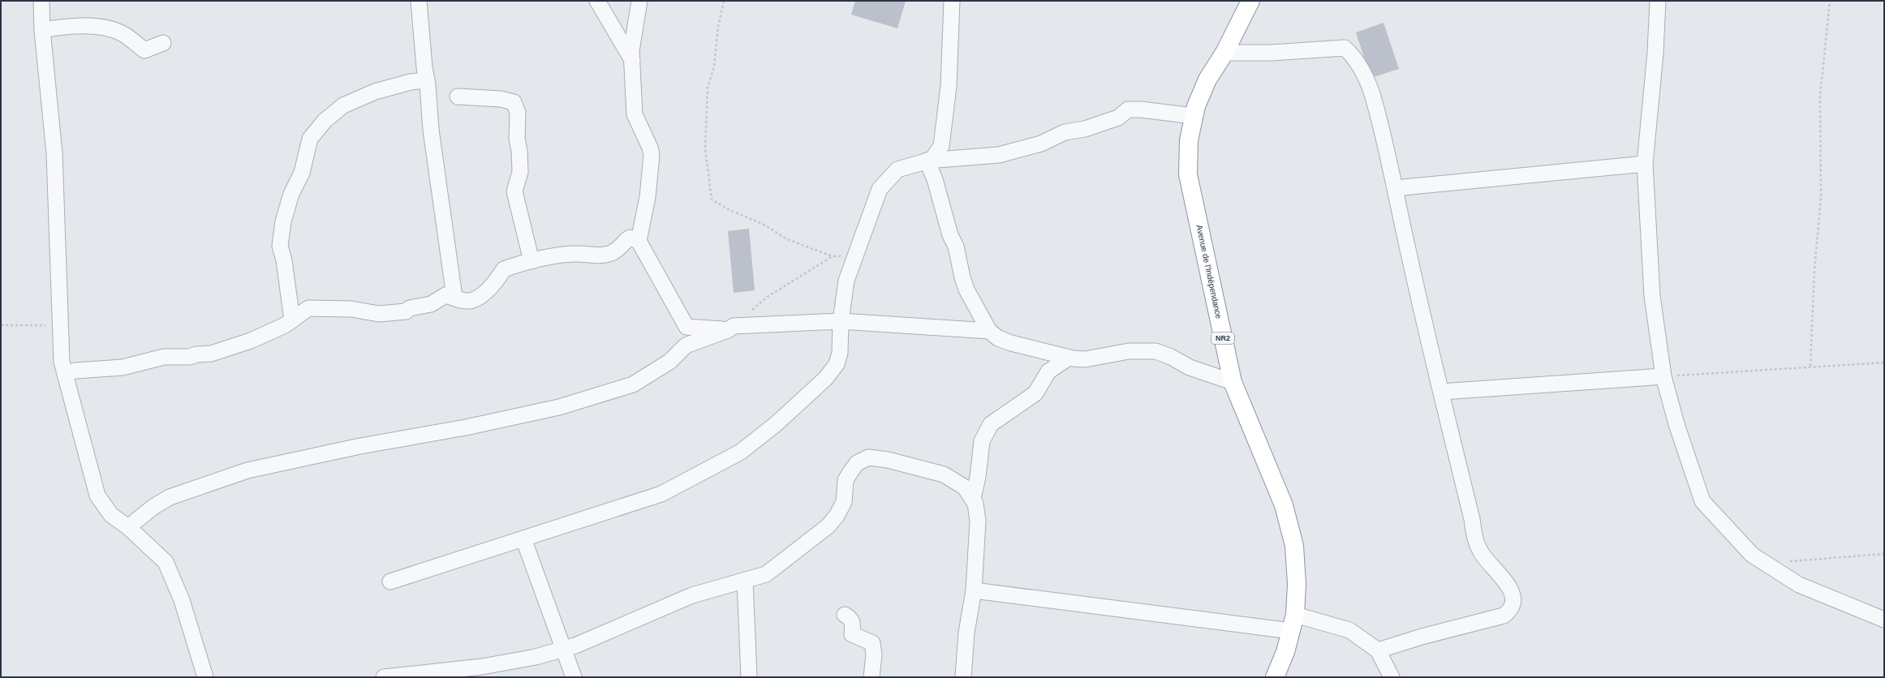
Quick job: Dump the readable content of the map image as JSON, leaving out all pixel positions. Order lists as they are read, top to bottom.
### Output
{
  "streets": {
    "highway": ["Avenue de l'Indépendance", "NR2"]
  }
}
